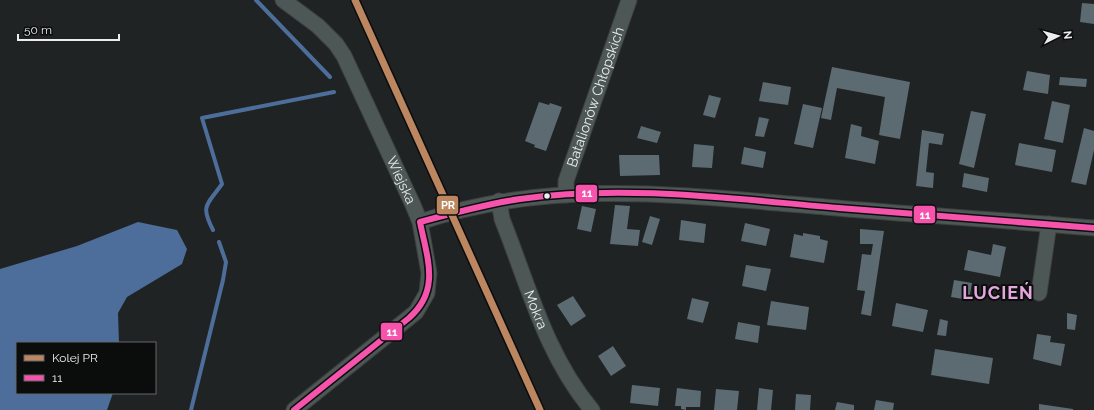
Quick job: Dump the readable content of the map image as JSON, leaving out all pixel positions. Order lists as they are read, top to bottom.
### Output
{
  "streets": {
    "street": ["Batalionów Chłopskich", "Wiejska", "Mokra"]
  },
  "crossings": [
    ["Batalionów Chłopskich", "Wiejska"],
    ["Wiejska", "Mokra"]
  ],
  "districts": ["LUCIEŃ"],
  "lines": ["rail line PR", "transit line 11"],
  "legend": ["Kolej PR", "11"],
  "scale_bar": "50 m",
  "north": "right"
}
